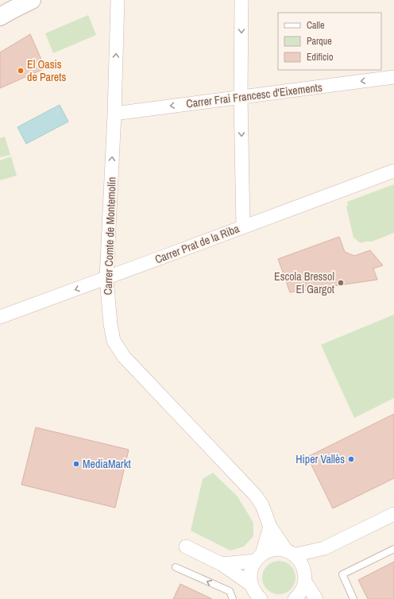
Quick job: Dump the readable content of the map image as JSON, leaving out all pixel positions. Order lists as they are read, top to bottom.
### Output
{
  "streets": {
    "street": ["Carrer Frai Francesc d'Eixements", "Carrer Comte de Montemolín", "Carrer Prat de la Riba"]
  },
  "crossings": [
    ["Carrer Frai Francesc d'Eixements", "Carrer Comte de Montemolín"],
    ["Carrer Comte de Montemolín", "Carrer Prat de la Riba"]
  ],
  "one_way": ["Carrer Frai Francesc d'Eixements", "Carrer Comte de Montemolín"],
  "places": [
    "El Oasis de Parets",
    "Escola Bressol El Gargot",
    "Hiper Vallès",
    "MediaMarkt"
  ],
  "legend": ["Calle", "Parque", "Edificio"]
}
